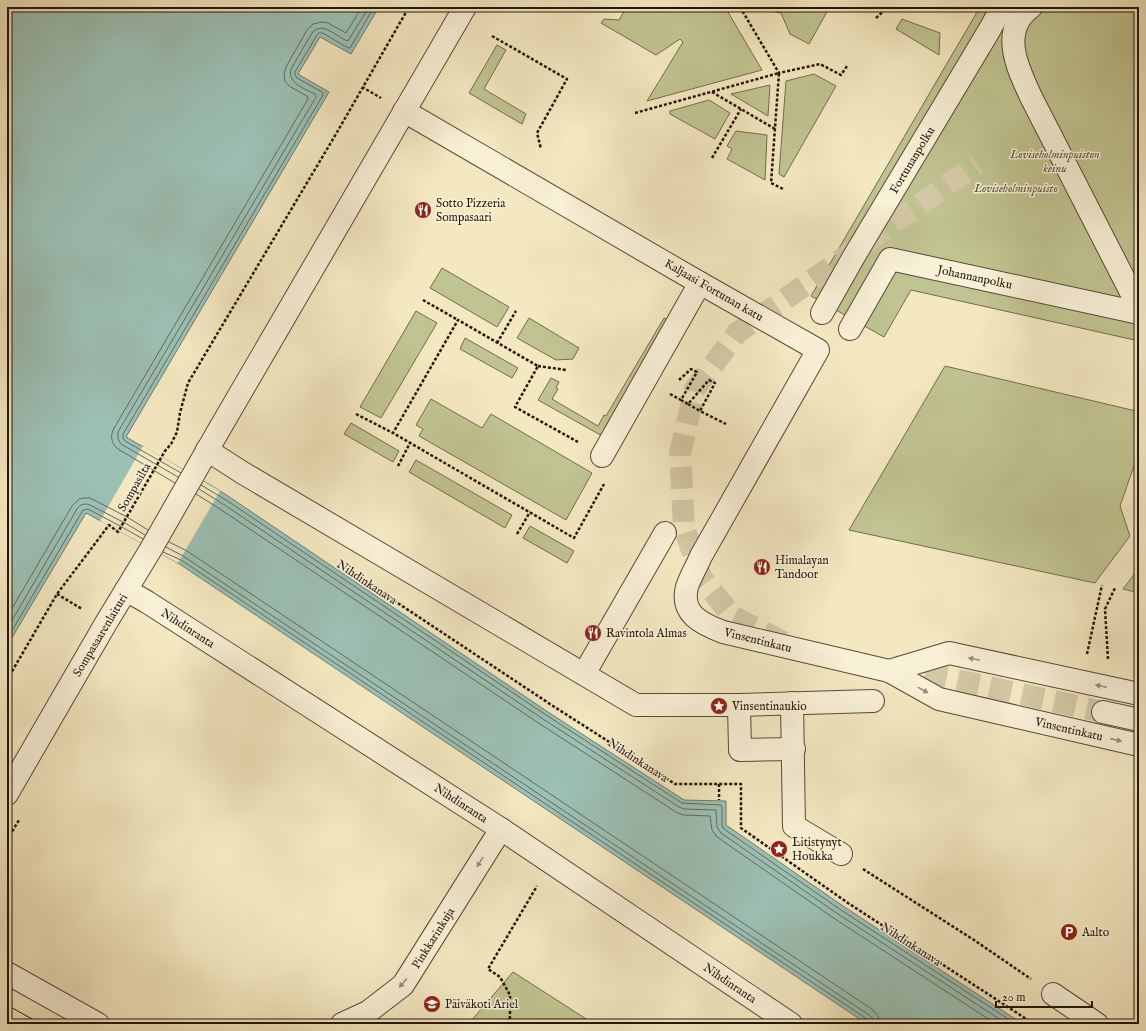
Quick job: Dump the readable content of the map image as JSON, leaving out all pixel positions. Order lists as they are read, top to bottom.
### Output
{
  "streets": {
    "street": [
      "Fortunanpolku",
      "Johannanpolku",
      "Kaljaasi Fortunan katu",
      "Nihdinranta",
      "Sompasaarenlaituri",
      "Vinsentinkatu",
      "Pinkkarinkuja"
    ],
    "path": ["Sompasilta", "Nihdinkanava"]
  },
  "crossings": [
    ["Kaljaasi Fortunan katu", "Sompasaarenlaituri"],
    ["Kaljaasi Fortunan katu", "Vinsentinkatu"],
    ["Nihdinranta", "Sompasaarenlaituri"],
    ["Nihdinranta", "Pinkkarinkuja"]
  ],
  "one_way": ["Pinkkarinkuja"],
  "parks": ["Loviseholminpuiston keinu", "Loviseholminpuisto"],
  "places": {
    "restaurant": ["Sotto Pizzeria Sompasaari", "Himalayan Tandoor", "Ravintola Almas"],
    "place": ["Vinsentinaukio", "Litistynyt Houkka"],
    "parking": ["Aalto"],
    "school or university": ["Päiväkoti Ariel"]
  },
  "scale_bar": "20 m"
}
